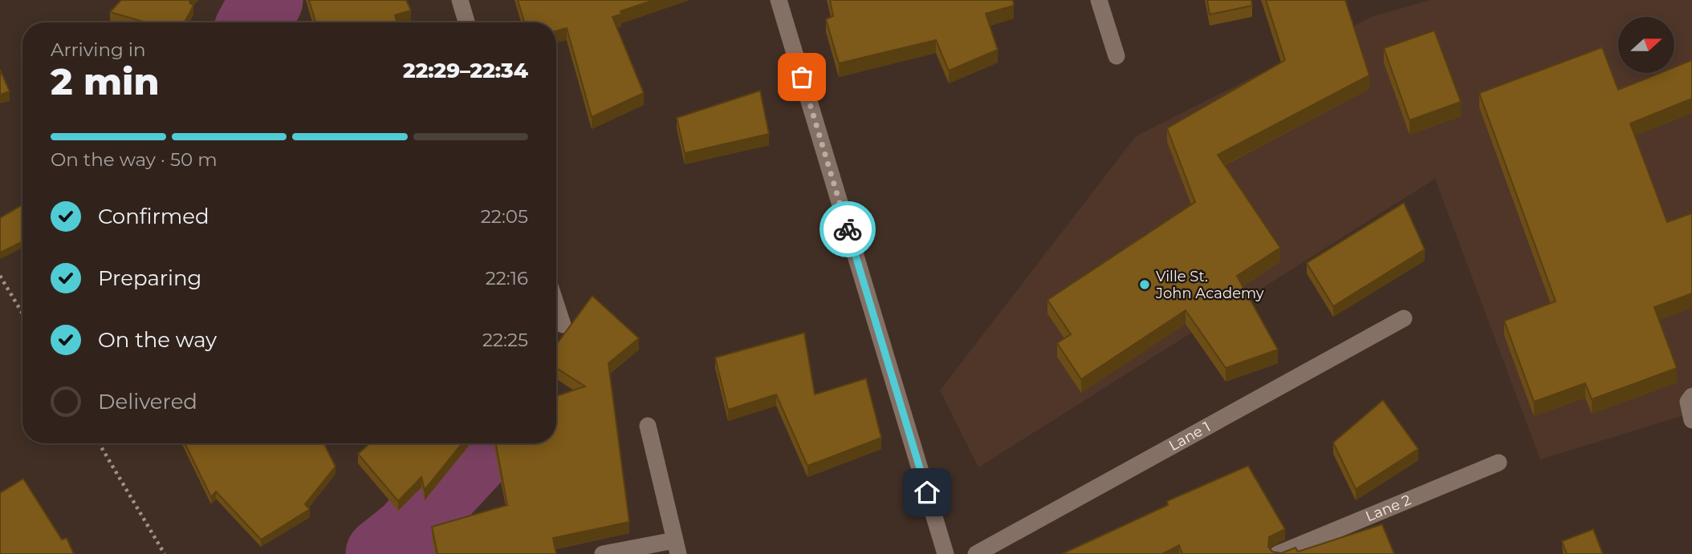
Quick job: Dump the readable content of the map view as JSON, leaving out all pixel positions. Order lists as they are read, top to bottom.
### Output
{
  "streets": {
    "street": ["Lane 1", "Lane 2"]
  },
  "places": ["Ville St. John Academy"],
  "north": "right",
  "page": {
    "heading": ["2 min", "Arriving in", "22:29–22:34"],
    "bar": "On the way · 50 m",
    "list": [
      ["Confirmed", "22:05"],
      ["Preparing", "22:16"],
      ["On the way", "22:25"],
      "Delivered"
    ]
  }
}
